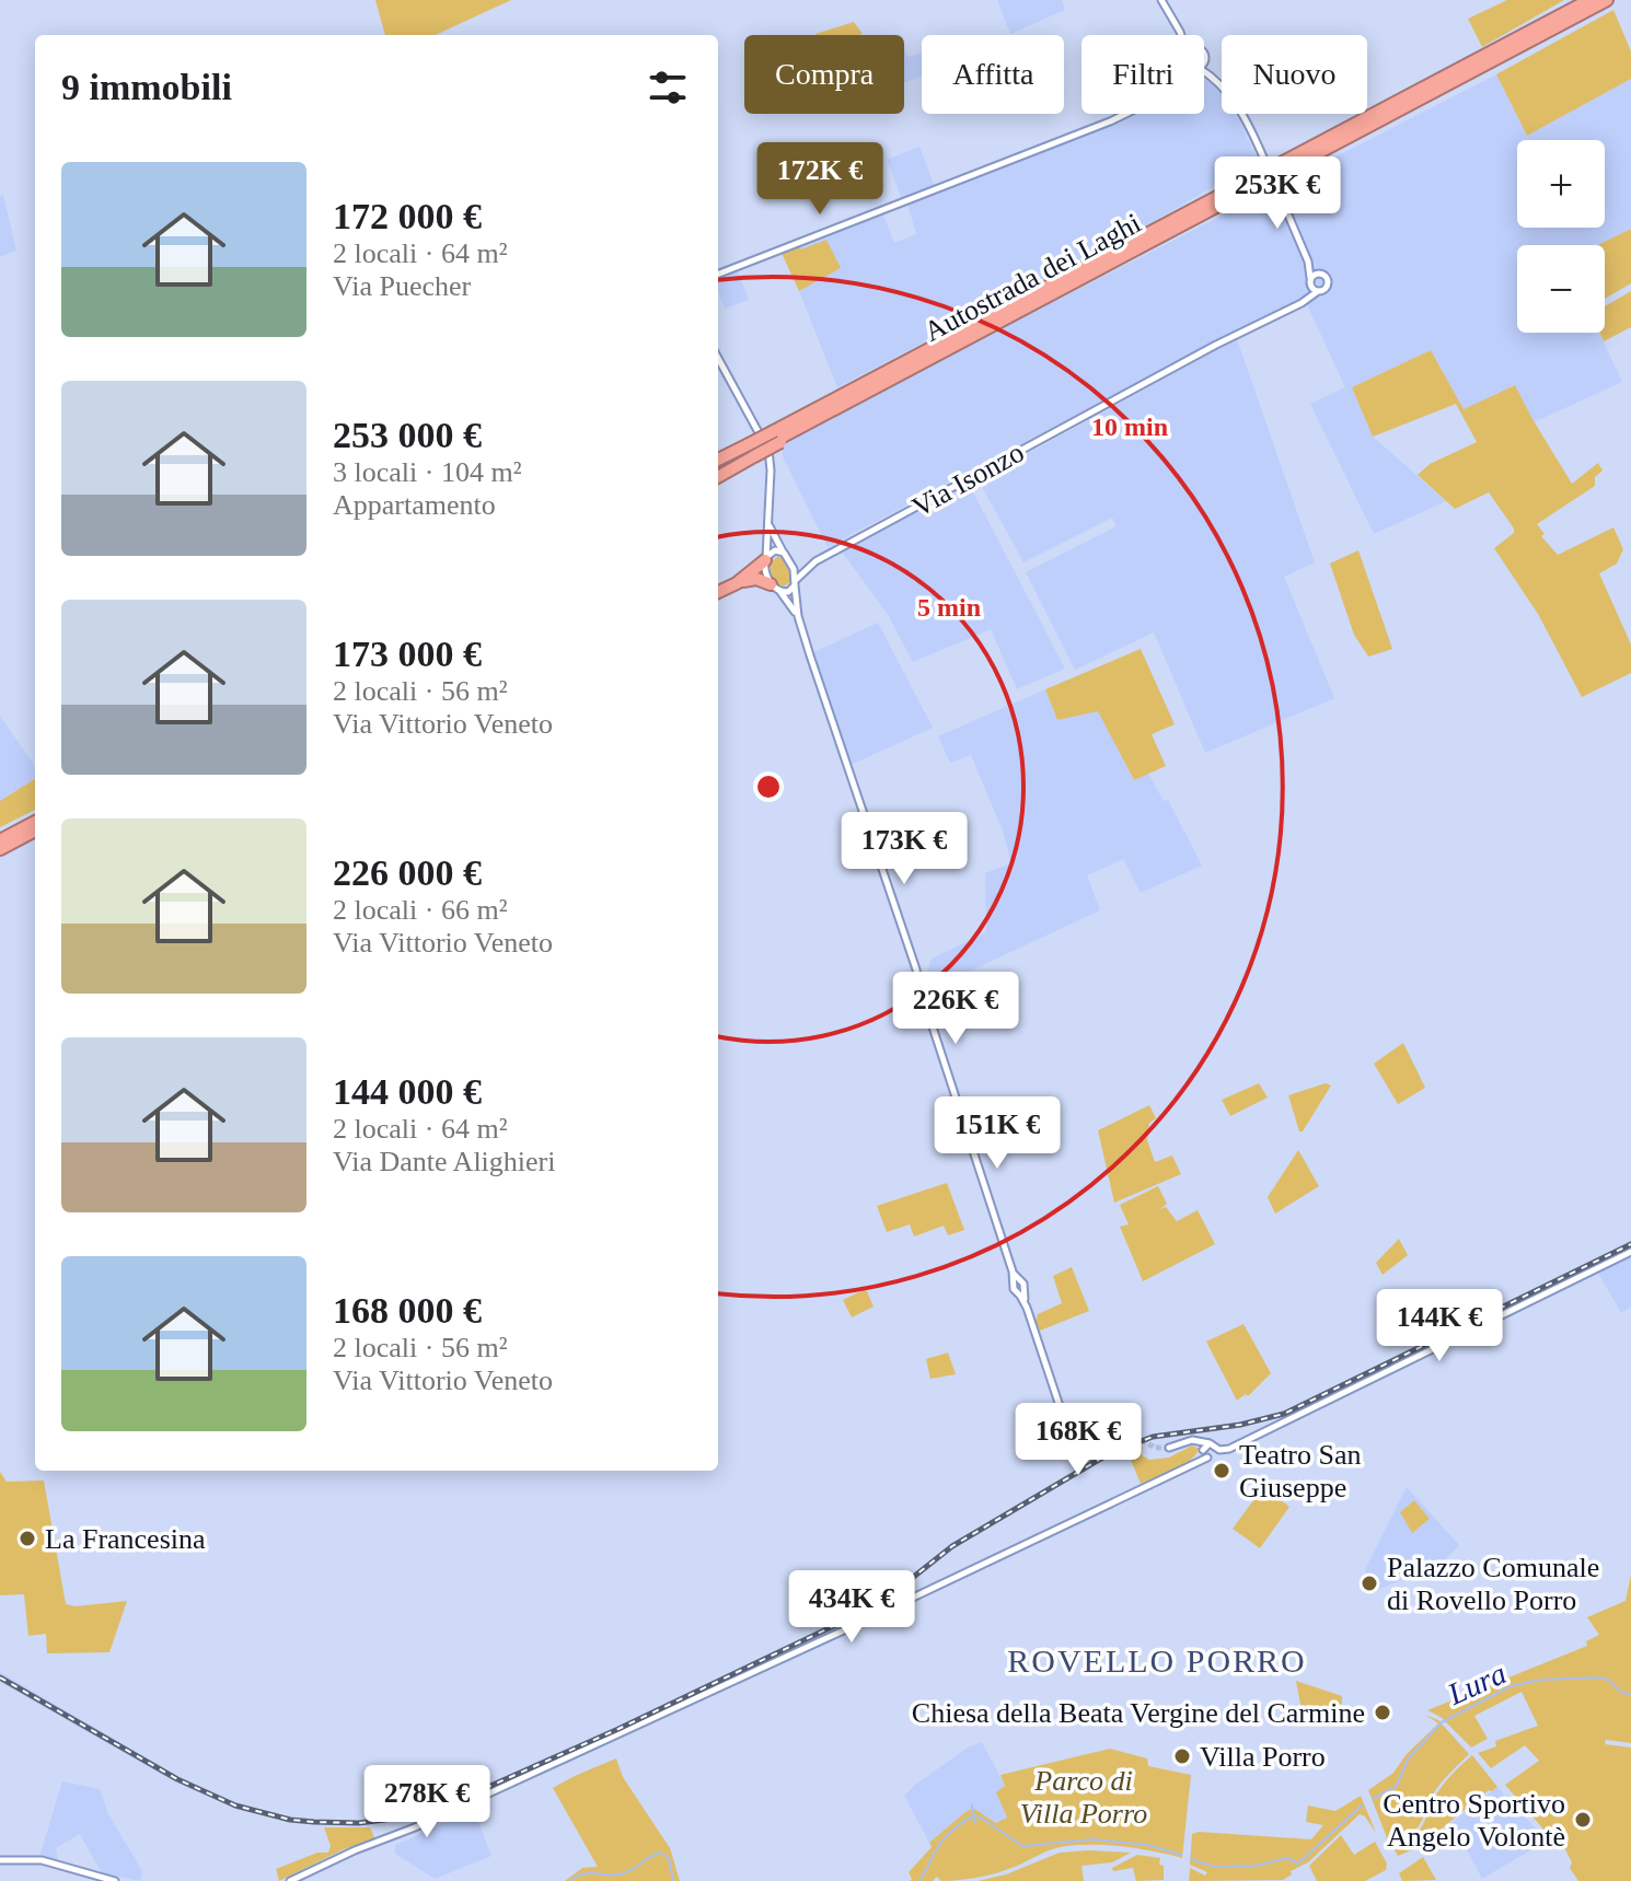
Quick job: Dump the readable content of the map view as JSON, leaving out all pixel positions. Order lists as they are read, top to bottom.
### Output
{
  "streets": {
    "highway": ["Autostrada dei Laghi"],
    "street": ["Via Isonzo"]
  },
  "districts": ["ROVELLO PORRO"],
  "water": ["Lura"],
  "parks": ["Parco di Villa Porro"],
  "places": [
    "Teatro San Giuseppe",
    "La Francesina",
    "Palazzo Comunale di Rovello Porro",
    "Chiesa della Beata Vergine del Carmine",
    "Villa Porro",
    "Centro Sportivo Angelo Volontè"
  ],
  "page": {
    "chip": [
      "Compra",
      "Affitta",
      "Filtri",
      "Nuovo"
    ],
    "heading": "9 immobili",
    "map_buttons": ["+", "−"],
    "list": [
      {
        "name": "172 000 €",
        "note": "2 locali · 64 m² · Via Puecher"
      },
      {
        "name": "253 000 €",
        "note": "3 locali · 104 m² · Appartamento"
      },
      {
        "name": "173 000 €",
        "note": "2 locali · 56 m² · Via Vittorio Veneto"
      },
      {
        "name": "226 000 €",
        "note": "2 locali · 66 m² · Via Vittorio Veneto"
      },
      {
        "name": "144 000 €",
        "note": "2 locali · 64 m² · Via Dante Alighieri"
      },
      {
        "name": "168 000 €",
        "note": "2 locali · 56 m² · Via Vittorio Veneto"
      }
    ],
    "price": [
      "172K €",
      "253K €",
      "173K €",
      "226K €",
      "151K €",
      "144K €",
      "168K €",
      "434K €",
      "278K €"
    ]
  },
  "rings": ["10 min", "5 min"]
}
